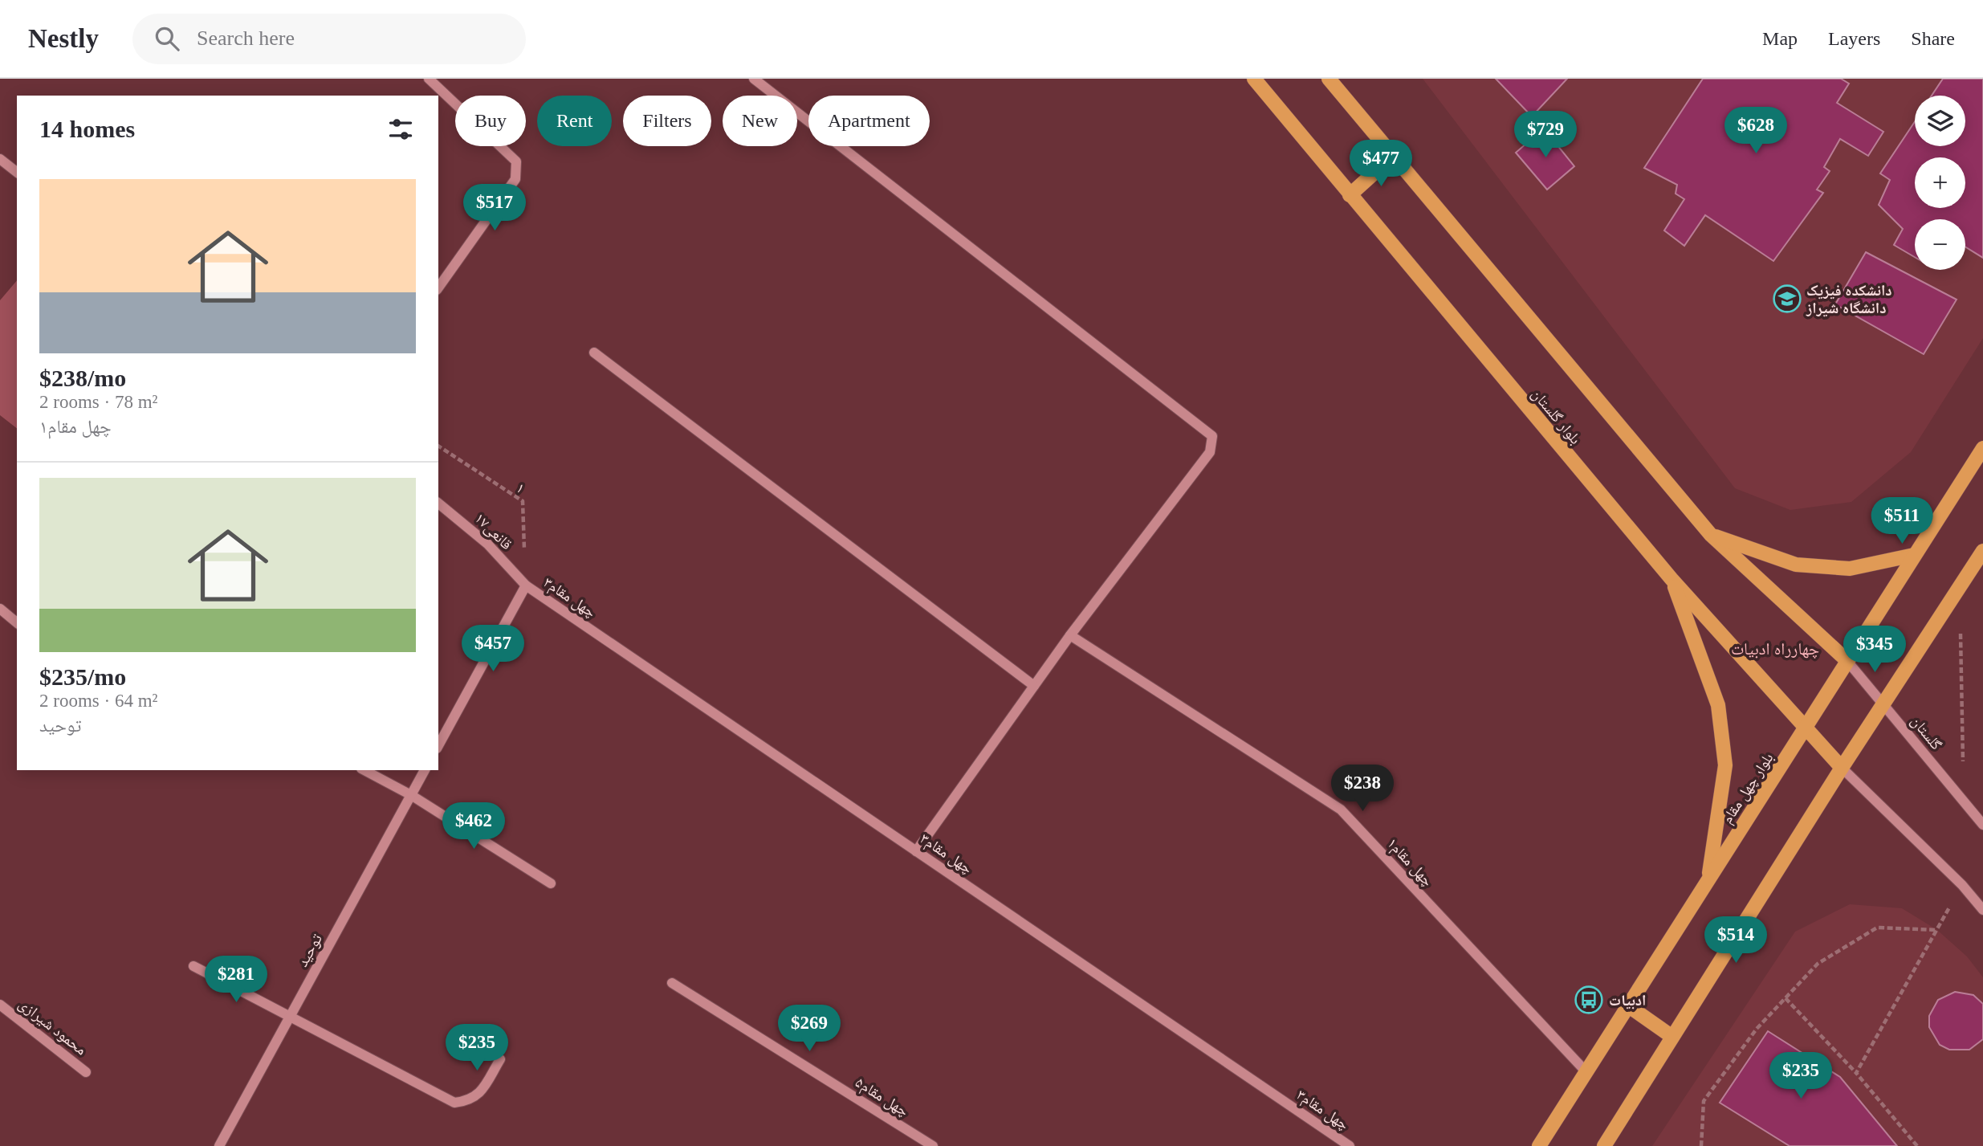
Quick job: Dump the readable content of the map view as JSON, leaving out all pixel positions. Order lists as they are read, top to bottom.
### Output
{
  "streets": {
    "main road": ["بلوار گلستان", "بلوار چهل مقام"],
    "street": [
      "۱۷قانعی",
      "چهل مقام۳",
      "گلستان",
      "چهل مقام۱",
      "توحید",
      "محمود شیرازی",
      "چهل مقام۵"
    ],
    "path": ["۱"]
  },
  "crossings": [
    ["بلوار گلستان", "بلوار چهل مقام"],
    ["۱", "۱۷قانعی"],
    ["۱", "چهل مقام۳"],
    ["۱۷قانعی", "چهل مقام۳"],
    ["گلستان", "بلوار چهل مقام"],
    ["بلوار چهل مقام", "چهل مقام۱"]
  ],
  "districts": ["چهارراه ادبیات"],
  "places": {
    "school or university": ["دانشکده فیزیک دانشگاه شیراز"],
    "bus stop": ["ادبیات"]
  },
  "page": {
    "header": "Nestly",
    "search": "Search here",
    "nav": ["Map", "Layers", "Share"],
    "map_buttons": ["+", "−"],
    "chip": [
      "Buy",
      "Rent",
      "Filters",
      "New",
      "Apartment"
    ],
    "heading": "14 homes",
    "price": [
      "$628",
      "$729",
      "$477",
      "$517",
      "$511",
      "$457",
      "$345",
      "$238",
      "$462",
      "$514",
      "$281",
      "$269",
      "$235",
      "$235"
    ],
    "list": [
      {
        "name": "$238/mo",
        "note": "2 rooms · 78 m² · چهل مقام۱"
      },
      {
        "name": "$235/mo",
        "note": "2 rooms · 64 m² · توحید"
      }
    ]
  }
}
